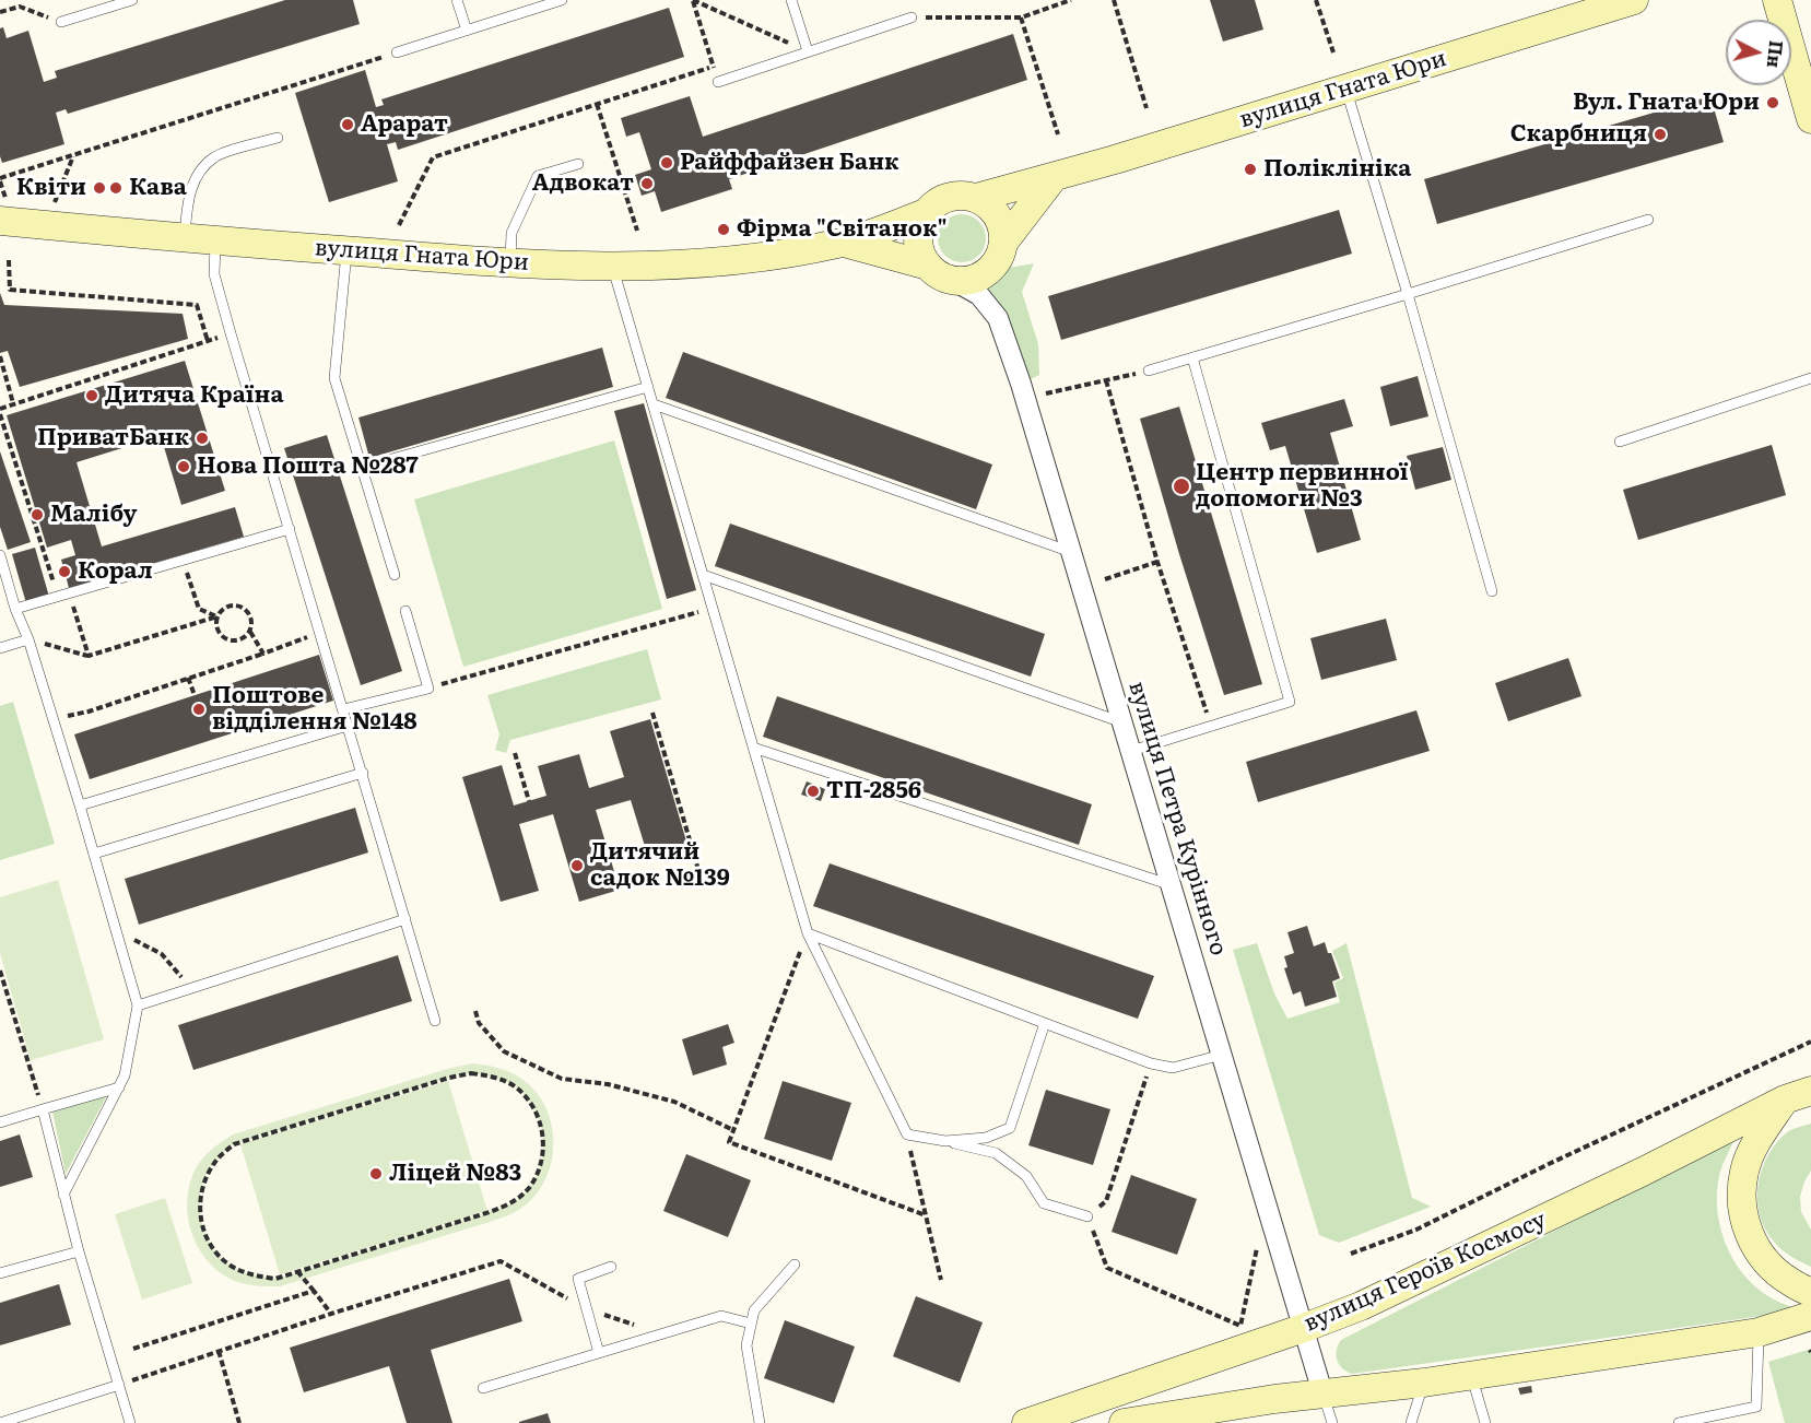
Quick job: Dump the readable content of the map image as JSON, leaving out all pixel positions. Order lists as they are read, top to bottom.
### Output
{
  "streets": {
    "street": ["вулиця Гната Юри", "вулиця Петра Курінного", "вулиця Героїв Космосу"]
  },
  "crossings": [
    ["вулиця Гната Юри", "вулиця Петра Курінного"],
    ["вулиця Петра Курінного", "вулиця Героїв Космосу"]
  ],
  "places": [
    "Вул. Гната Юри",
    "Арарат",
    "Скарбниця",
    "Райффайзен Банк",
    "Поліклініка",
    "Адвокат",
    "Квіти",
    "Кава",
    "Фірма \"Світанок\"",
    "Дитяча Країна",
    "ПриватБанк",
    "Нова Пошта №287",
    "Центр первинної допомоги №3",
    "Малібу",
    "Корал",
    "Поштове відділення №148",
    "ТП-2856",
    "Дитячий садок №139",
    "Ліцей №83"
  ],
  "north": "right"
}
